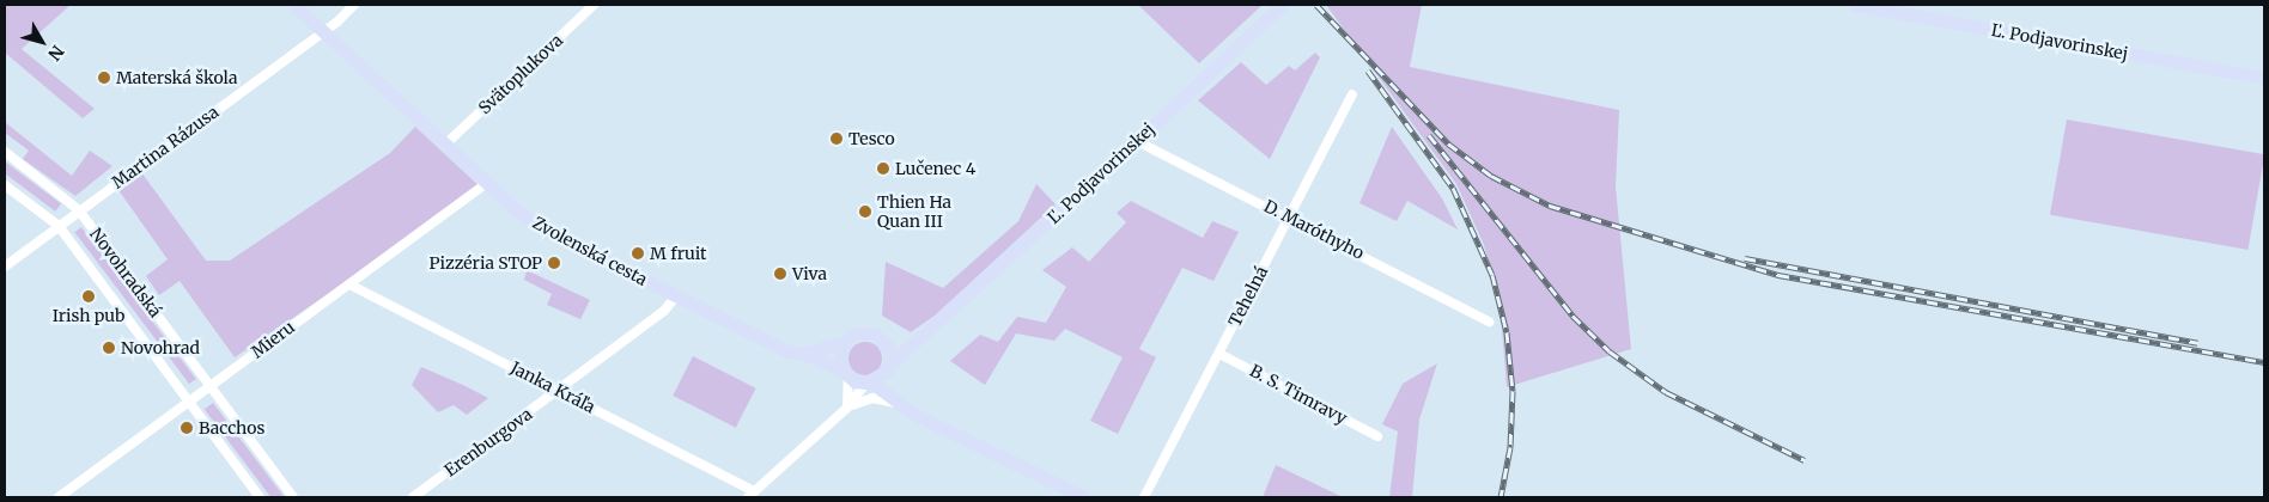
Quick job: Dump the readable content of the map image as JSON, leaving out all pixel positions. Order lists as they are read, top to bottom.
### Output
{
  "streets": {
    "street": [
      "Ľ. Podjavorinskej",
      "Svätoplukova",
      "Martina Rázusa",
      "D. Maróthyho",
      "Zvolenská cesta",
      "Novohradská",
      "Tehelná",
      "Mieru",
      "Janka Kráľa",
      "B. S. Timravy",
      "Erenburgova"
    ]
  },
  "crossings": [
    ["Ľ. Podjavorinskej", "D. Maróthyho"],
    ["Ľ. Podjavorinskej", "Zvolenská cesta"],
    ["Svätoplukova", "Zvolenská cesta"],
    ["Martina Rázusa", "Zvolenská cesta"],
    ["Martina Rázusa", "Novohradská"],
    ["D. Maróthyho", "Tehelná"],
    ["Zvolenská cesta", "Mieru"],
    ["Zvolenská cesta", "Erenburgova"],
    ["Novohradská", "Mieru"],
    ["Tehelná", "B. S. Timravy"],
    ["Mieru", "Janka Kráľa"],
    ["Janka Kráľa", "Erenburgova"]
  ],
  "places": [
    "Materská škola",
    "Tesco",
    "Lučenec 4",
    "Thien Ha Quan III",
    "M fruit",
    "Pizzéria STOP",
    "Viva",
    "Irish pub",
    "Novohrad",
    "Bacchos"
  ],
  "north": "bottom right"
}
